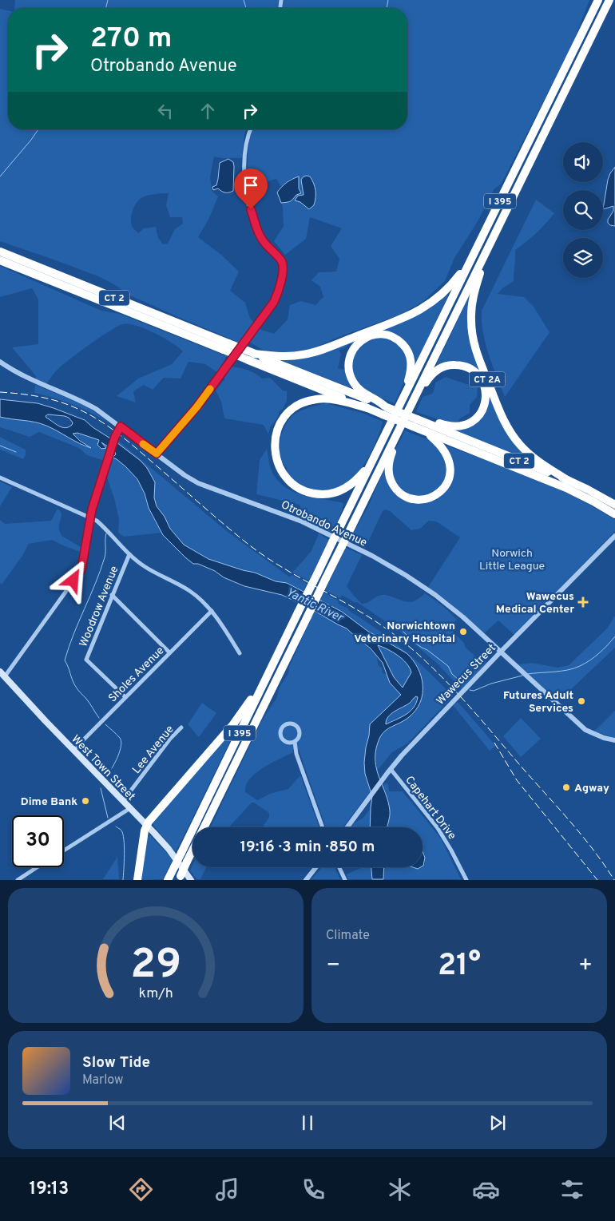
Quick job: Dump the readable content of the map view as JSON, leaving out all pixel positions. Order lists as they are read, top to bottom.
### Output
{
  "streets": {
    "highway": ["I 395", "CT 2", "CT 2A"],
    "main road": ["West Town Street"],
    "street": [
      "Otrobando Avenue",
      "Woodrow Avenue",
      "Sholes Avenue",
      "Wawecus Street",
      "Lee Avenue",
      "Capehart Drive"
    ]
  },
  "crossings": [
    ["I 395", "CT 2A"],
    ["CT 2", "CT 2A"],
    ["Otrobando Avenue", "Wawecus Street"],
    ["Woodrow Avenue", "Sholes Avenue"],
    ["Sholes Avenue", "West Town Street"],
    ["Wawecus Street", "Capehart Drive"],
    ["Lee Avenue", "West Town Street"]
  ],
  "water": ["Yantic River"],
  "parks": ["Norwich Little League"],
  "places": {
    "health": ["Wawecus Medical Center"],
    "other": [
      "Norwichtown Veterinary Hospital",
      "Futures Adult Services",
      "Agway",
      "Dime Bank"
    ]
  },
  "page": {
    "turn": ["270 m", "Otrobando Avenue"],
    "limit": "30",
    "trip": "19:16 · 3 min · 850 m",
    "tile": "Climate",
    "heat": ["−", "21°", "+"],
    "song": ["Slow Tide", "Marlow"],
    "tabs": "19:13",
    "gauge": ["29", "km/h"]
  }
}
